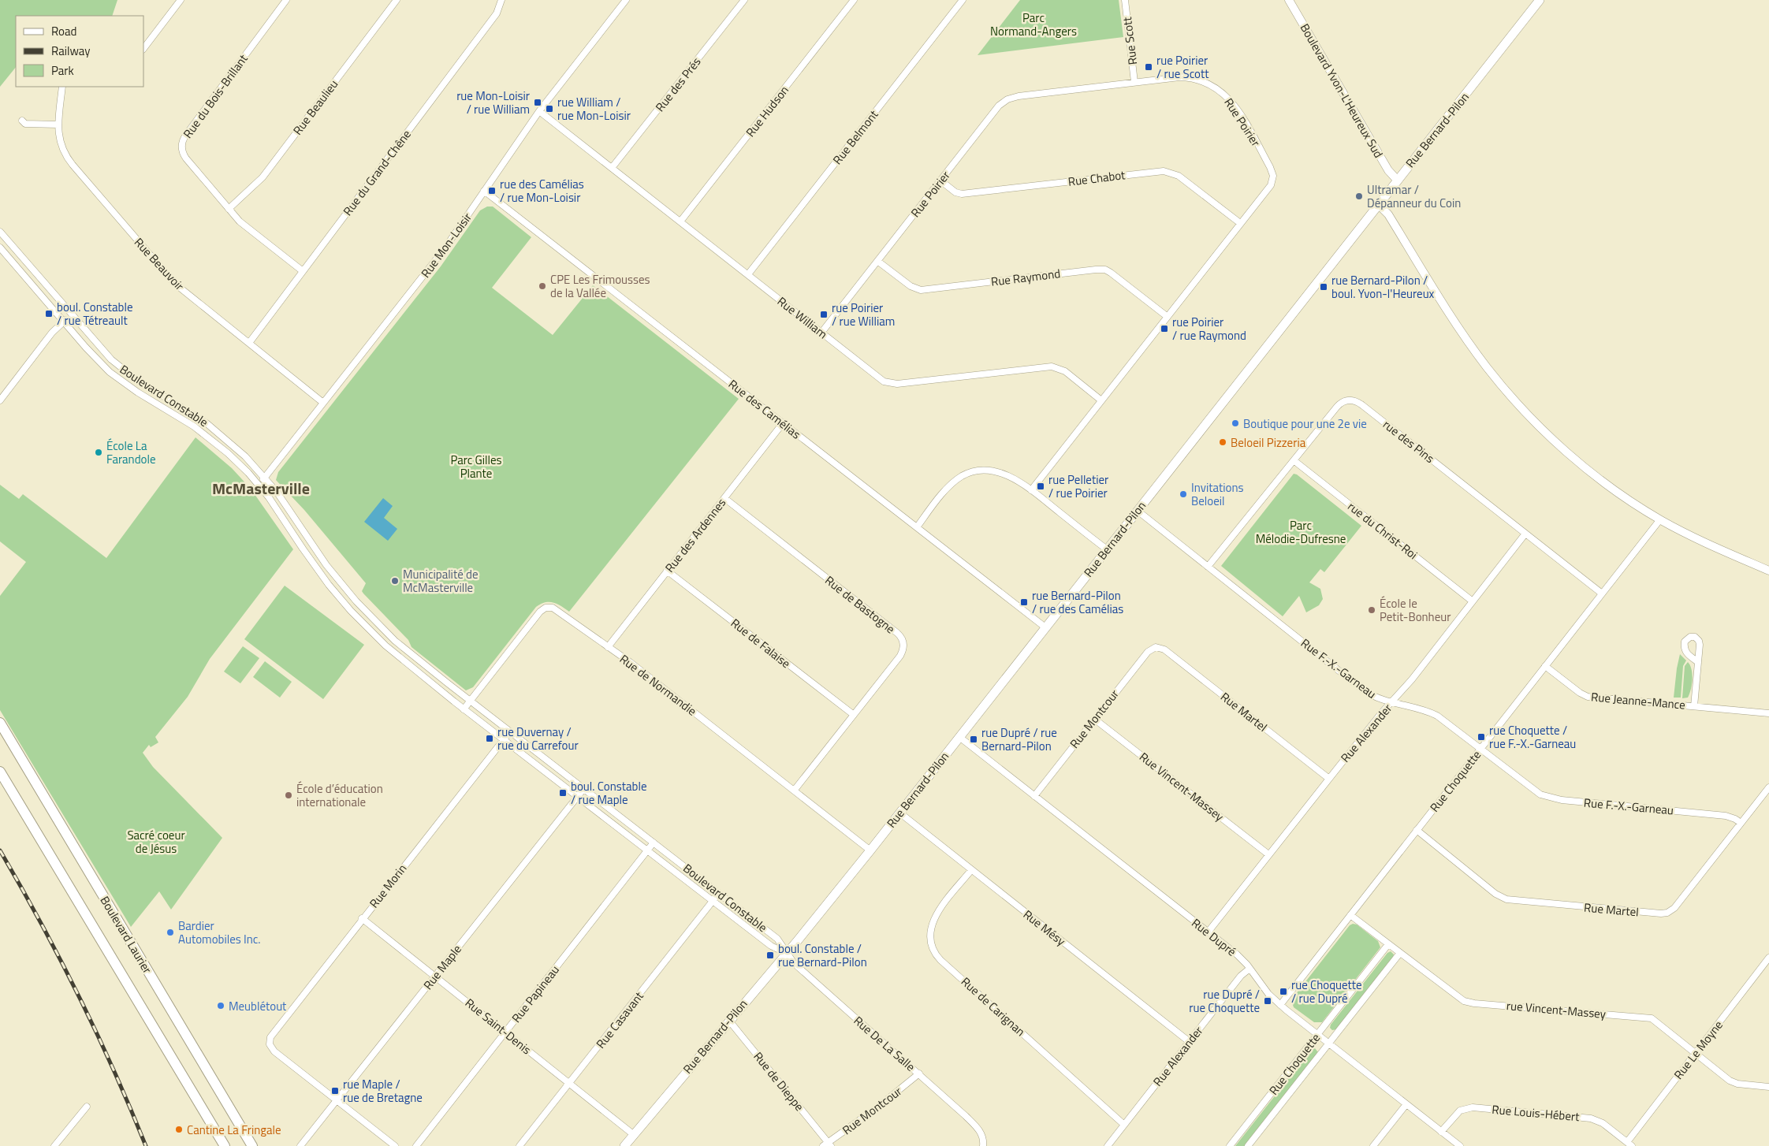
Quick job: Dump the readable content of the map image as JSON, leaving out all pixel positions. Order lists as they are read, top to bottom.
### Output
{
  "streets": {
    "main road": ["Rue Bernard-Pilon", "Boulevard Laurier"],
    "street": [
      "Rue Scott",
      "Rue des Prés",
      "Boulevard Yvon-L'Heureux Sud",
      "Rue du Bois-Brillant",
      "Rue Beaulieu",
      "Rue Hudson",
      "Rue Poirier",
      "Rue Belmont",
      "Rue du Grand-Chêne",
      "Rue Chabot",
      "Rue Mon-Loisir",
      "Rue Beauvoir",
      "Rue Raymond",
      "Rue William",
      "Boulevard Constable",
      "Rue des Camélias",
      "rue des Pins",
      "rue du Christ-Roi",
      "Rue des Ardennes",
      "Rue de Bastogne",
      "Rue de Falaise",
      "Rue F.-X.-Garneau",
      "Rue de Normandie",
      "Rue Jeanne-Mance",
      "Rue Martel",
      "Rue Montcour",
      "Rue Alexander",
      "Rue Choquette",
      "Rue Vincent-Massey",
      "Rue Morin",
      "Rue Mésy",
      "Rue Dupré",
      "Rue Maple",
      "Rue Papineau",
      "Rue de Carignan",
      "rue Vincent-Massey",
      "Rue Casavant",
      "Rue Saint-Denis",
      "Rue De La Salle",
      "Rue Le Moyne",
      "Rue de Dieppe",
      "Rue Louis-Hébert"
    ]
  },
  "crossings": [
    ["Rue Scott", "Rue Poirier"],
    ["Rue des Prés", "Rue William"],
    ["Boulevard Yvon-L'Heureux Sud", "Rue Bernard-Pilon"],
    ["Rue du Bois-Brillant", "Rue Beaulieu"],
    ["Rue du Bois-Brillant", "Rue du Grand-Chêne"],
    ["Rue Hudson", "Rue William"],
    ["Rue Poirier", "Rue Chabot"],
    ["Rue Poirier", "Rue Raymond"],
    ["Rue Poirier", "Rue William"],
    ["Rue Bernard-Pilon", "Boulevard Constable"],
    ["Rue Bernard-Pilon", "Rue des Camélias"],
    ["Rue Bernard-Pilon", "Rue F.-X.-Garneau"],
    ["Rue Bernard-Pilon", "Rue de Normandie"],
    ["Rue Bernard-Pilon", "Rue Mésy"],
    ["Rue Bernard-Pilon", "Rue Dupré"],
    ["Rue Bernard-Pilon", "Rue Saint-Denis"],
    ["Rue Bernard-Pilon", "Rue De La Salle"],
    ["Rue Bernard-Pilon", "Rue de Dieppe"],
    ["Rue Belmont", "Rue William"],
    ["Rue du Grand-Chêne", "Rue Beauvoir"],
    ["Rue Mon-Loisir", "Rue Beauvoir"],
    ["Rue Mon-Loisir", "Rue William"],
    ["Rue Mon-Loisir", "Boulevard Constable"],
    ["Rue Mon-Loisir", "Rue des Camélias"],
    ["Boulevard Constable", "Rue de Normandie"],
    ["Boulevard Constable", "Rue Morin"],
    ["Boulevard Constable", "Rue Maple"],
    ["Boulevard Constable", "Rue Papineau"],
    ["Boulevard Constable", "Rue Casavant"],
    ["Boulevard Constable", "Rue De La Salle"],
    ["Rue des Camélias", "Rue des Ardennes"],
    ["rue des Pins", "rue du Christ-Roi"],
    ["rue des Pins", "Rue F.-X.-Garneau"],
    ["rue des Pins", "Rue Alexander"],
    ["rue des Pins", "Rue Choquette"],
    ["rue du Christ-Roi", "Rue Alexander"],
    ["Rue des Ardennes", "Rue de Bastogne"],
    ["Rue des Ardennes", "Rue de Falaise"],
    ["Rue des Ardennes", "Rue de Normandie"],
    ["Rue de Bastogne", "Rue de Falaise"],
    ["Rue de Bastogne", "Rue de Normandie"],
    ["Rue F.-X.-Garneau", "Rue Martel"],
    ["Rue F.-X.-Garneau", "Rue Alexander"],
    ["Rue F.-X.-Garneau", "Rue Choquette"],
    ["Rue Jeanne-Mance", "Rue Choquette"],
    ["Rue Martel", "Rue Montcour"],
    ["Rue Martel", "Rue Alexander"],
    ["Rue Martel", "Rue Choquette"],
    ["Rue Montcour", "Rue Vincent-Massey"],
    ["Rue Montcour", "Rue Dupré"],
    ["Rue Montcour", "Rue De La Salle"],
    ["Rue Montcour", "Rue de Dieppe"],
    ["Rue Alexander", "Rue Vincent-Massey"],
    ["Rue Alexander", "Rue Mésy"],
    ["Rue Alexander", "Rue Dupré"],
    ["Rue Alexander", "Rue de Carignan"],
    ["Rue Choquette", "Rue Dupré"],
    ["Rue Choquette", "rue Vincent-Massey"],
    ["Rue Morin", "Rue Maple"],
    ["Rue Morin", "Rue Saint-Denis"],
    ["Rue Mésy", "Rue de Carignan"],
    ["Rue Dupré", "Rue Louis-Hébert"],
    ["Rue Maple", "Rue Saint-Denis"],
    ["Rue Papineau", "Rue Saint-Denis"],
    ["rue Vincent-Massey", "Rue Le Moyne"],
    ["Rue Casavant", "Rue Saint-Denis"],
    ["Rue Le Moyne", "Rue Louis-Hébert"]
  ],
  "districts": ["McMasterville"],
  "parks": [
    "Parc Normand-Angers",
    "Parc Gilles Plante",
    "Parc Mélodie-Dufresne",
    "Sacré coeur de Jésus"
  ],
  "places": {
    "transit": [
      "rue Poirier / rue Scott",
      "rue Mon-Loisir / rue William",
      "rue William / rue Mon-Loisir",
      "rue des Camélias / rue Mon-Loisir",
      "rue Bernard-Pilon / boul. Yvon-l'Heureux",
      "boul. Constable / rue Tétreault",
      "rue Poirier / rue William",
      "rue Poirier / rue Raymond",
      "rue Pelletier / rue Poirier",
      "rue Bernard-Pilon / rue des Camélias",
      "rue Choquette / rue F.-X.-Garneau",
      "rue Duvernay / rue du Carrefour",
      "rue Dupré / rue Bernard-Pilon",
      "boul. Constable / rue Maple",
      "boul. Constable / rue Bernard-Pilon",
      "rue Choquette / rue Dupré",
      "rue Dupré / rue Choquette",
      "rue Maple / rue de Bretagne"
    ],
    "other": [
      "Ultramar / Dépanneur du Coin",
      "CPE Les Frimousses de la Vallée",
      "Boutique pour une 2e vie",
      "Beloeil Pizzeria",
      "École La Farandole",
      "Invitations Beloeil",
      "Municipalité de McMasterville",
      "École le Petit-Bonheur",
      "École d’éducation internationale",
      "Bardier Automobiles Inc.",
      "Meublétout",
      "Cantine La Fringale"
    ]
  },
  "legend": ["Road", "Railway", "Park"]
}
